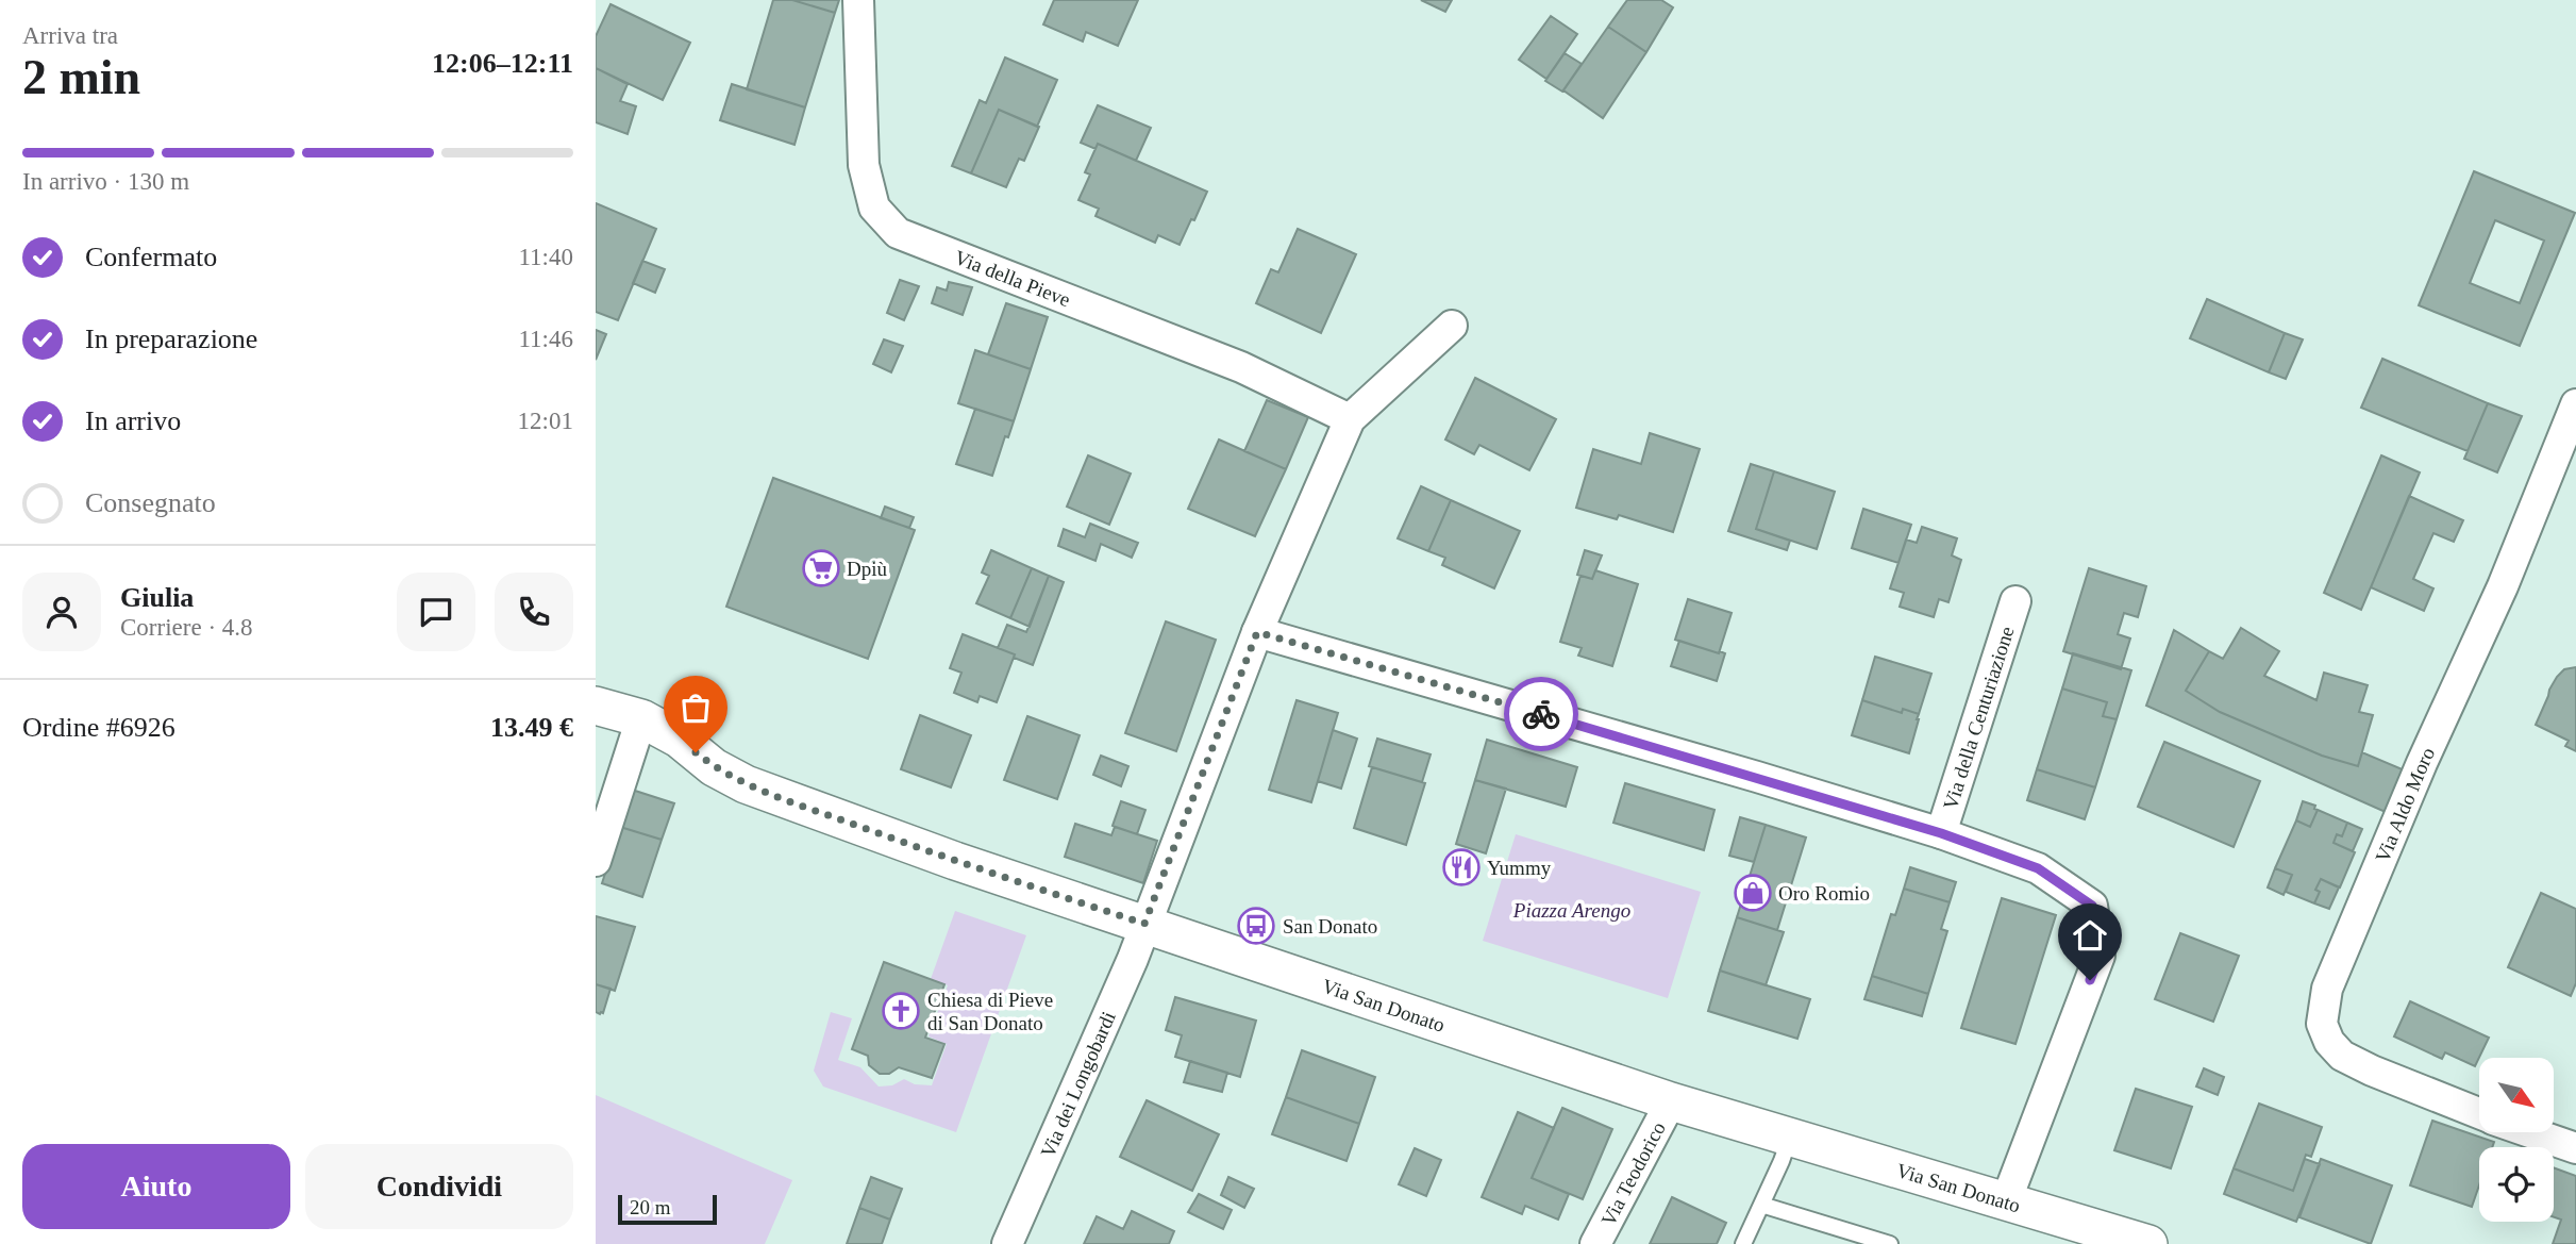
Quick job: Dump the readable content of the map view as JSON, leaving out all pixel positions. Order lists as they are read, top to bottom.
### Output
{
  "streets": {
    "street": [
      "Via della Pieve",
      "Via della Centuriazione",
      "Via Aldo Moro",
      "Via San Donato",
      "Via dei Longobardi",
      "Via Teodorico"
    ]
  },
  "crossings": [
    ["Via della Centuriazione", "Via San Donato"],
    ["Via San Donato", "Via dei Longobardi"],
    ["Via San Donato", "Via Teodorico"]
  ],
  "parks": ["Piazza Arengo"],
  "places": {
    "supermarket": ["Dpiù"],
    "restaurant": ["Yummy"],
    "shop": ["Oro Romio"],
    "bus stop": ["San Donato"],
    "church": ["Chiesa di Pieve di San Donato"]
  },
  "scale_bar": "20 m",
  "north": "bottom right",
  "page": {
    "heading": ["2 min", "Arriva tra", "12:06–12:11"],
    "panel": [
      "Giulia",
      "Corriere · 4.8",
      "Ordine #6926",
      "13.49 €"
    ],
    "bar": "In arrivo · 130 m",
    "list": [
      ["Confermato", "11:40"],
      ["In preparazione", "11:46"],
      ["In arrivo", "12:01"],
      "Consegnato"
    ],
    "buttons": ["Aiuto", "Condividi"],
    "scale": "20 m"
  }
}
